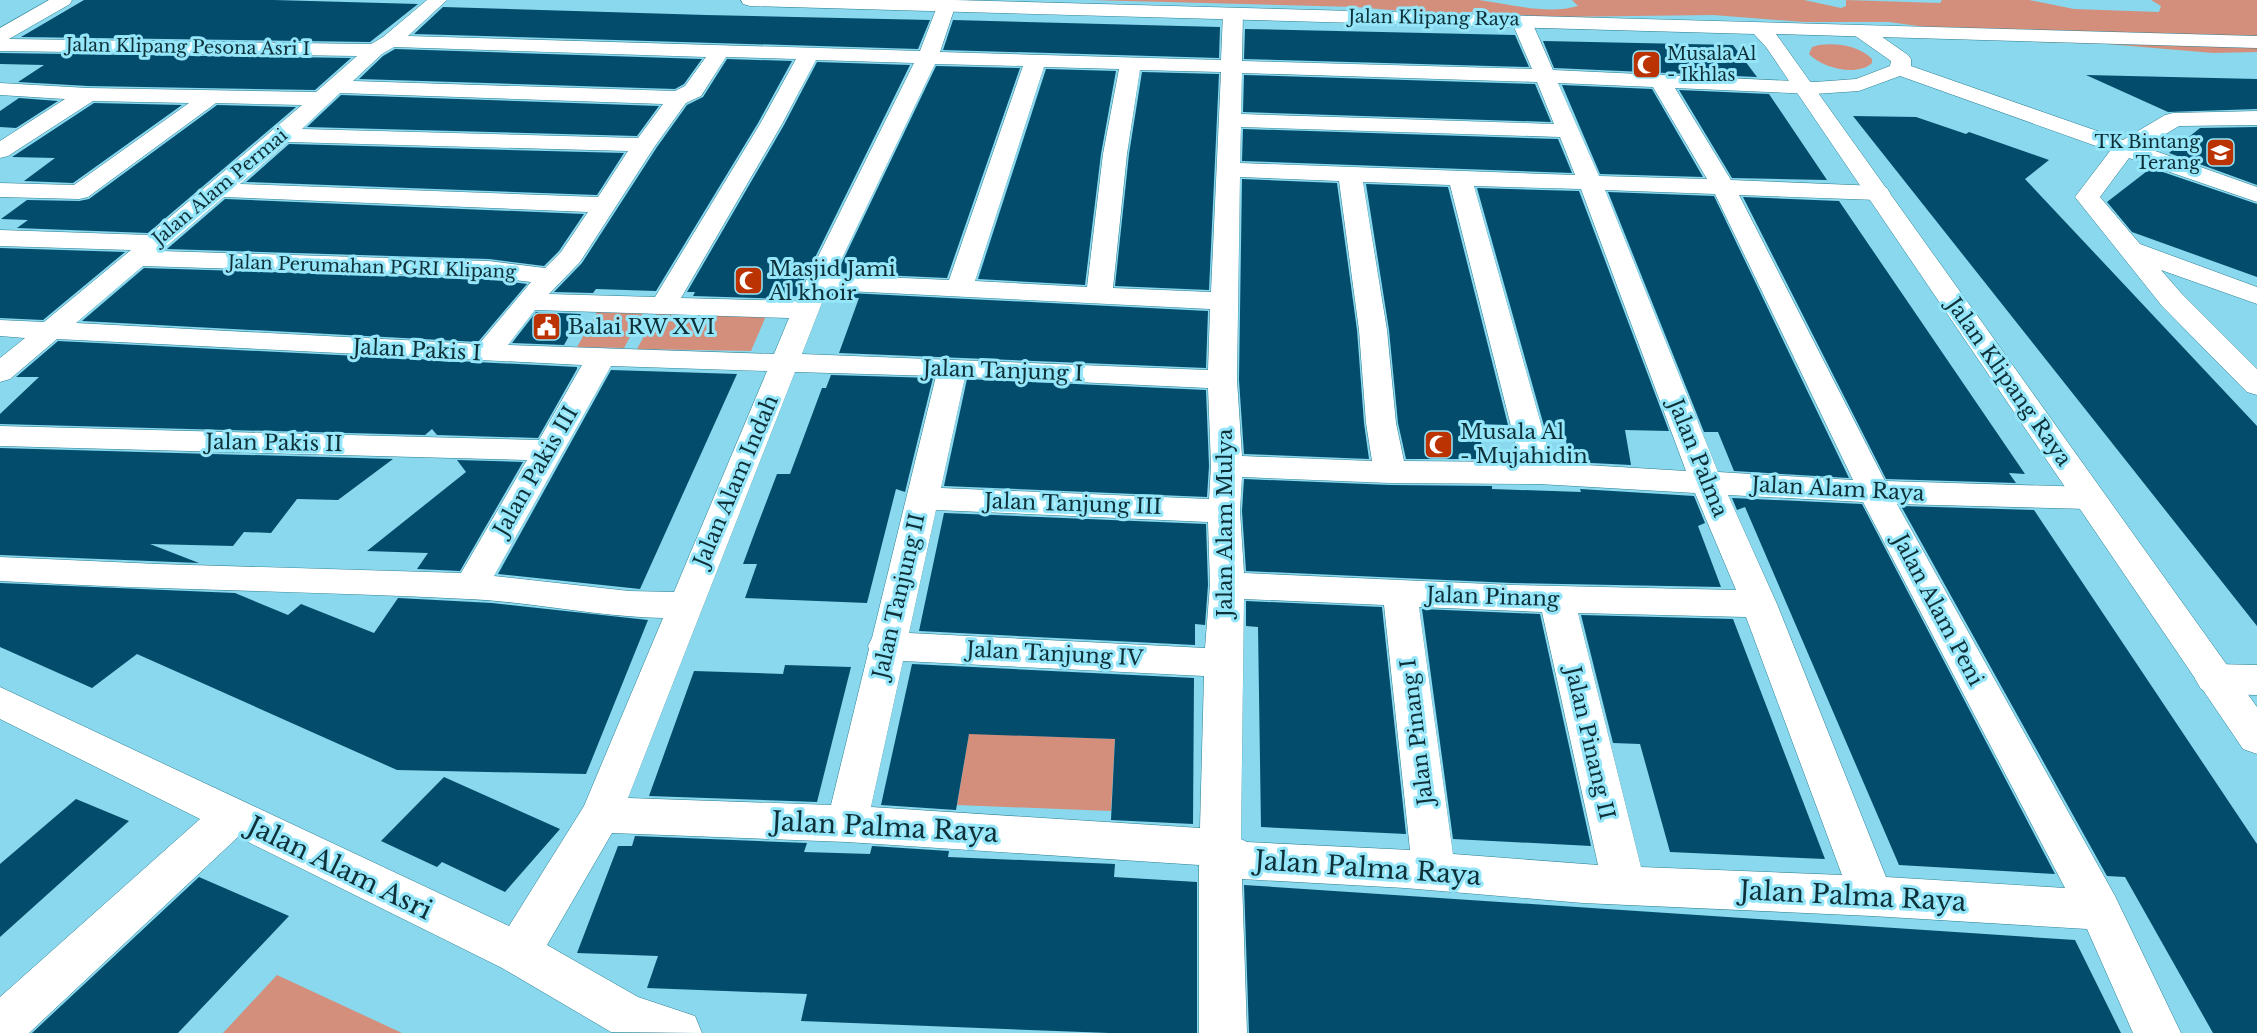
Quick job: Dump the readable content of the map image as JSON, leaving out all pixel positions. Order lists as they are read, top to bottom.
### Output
{
  "streets": {
    "street": [
      "Jalan Klipang Raya",
      "Jalan Klipang Pesona Asri I",
      "Jalan Alam Permai",
      "Jalan Perumahan PGRI Klipang",
      "Jalan Pakis I",
      "Jalan Tanjung I",
      "Jalan Pakis II",
      "Jalan Palma",
      "Jalan Pakis III",
      "Jalan Alam Indah",
      "Jalan Alam Raya",
      "Jalan Tanjung III",
      "Jalan Alam Mulya",
      "Jalan Tanjung II",
      "Jalan Pinang",
      "Jalan Alam Peni",
      "Jalan Tanjung IV",
      "Jalan Pinang I",
      "Jalan Pinang II",
      "Jalan Palma Raya",
      "Jalan Alam Asri"
    ]
  },
  "crossings": [
    ["Jalan Klipang Raya", "Jalan Palma"],
    ["Jalan Klipang Raya", "Jalan Alam Indah"],
    ["Jalan Klipang Raya", "Jalan Alam Raya"],
    ["Jalan Klipang Raya", "Jalan Alam Mulya"],
    ["Jalan Klipang Pesona Asri I", "Jalan Alam Permai"],
    ["Jalan Alam Permai", "Jalan Perumahan PGRI Klipang"],
    ["Jalan Alam Permai", "Jalan Pakis I"],
    ["Jalan Pakis I", "Jalan Tanjung I"],
    ["Jalan Pakis I", "Jalan Pakis III"],
    ["Jalan Pakis I", "Jalan Alam Indah"],
    ["Jalan Tanjung I", "Jalan Alam Indah"],
    ["Jalan Tanjung I", "Jalan Alam Mulya"],
    ["Jalan Tanjung I", "Jalan Tanjung II"],
    ["Jalan Pakis II", "Jalan Pakis III"],
    ["Jalan Palma", "Jalan Alam Raya"],
    ["Jalan Palma", "Jalan Pinang"],
    ["Jalan Palma", "Jalan Palma Raya"],
    ["Jalan Alam Indah", "Jalan Palma Raya"],
    ["Jalan Alam Indah", "Jalan Alam Asri"],
    ["Jalan Alam Raya", "Jalan Alam Mulya"],
    ["Jalan Alam Raya", "Jalan Alam Peni"],
    ["Jalan Tanjung III", "Jalan Alam Mulya"],
    ["Jalan Tanjung III", "Jalan Tanjung II"],
    ["Jalan Alam Mulya", "Jalan Pinang"],
    ["Jalan Alam Mulya", "Jalan Tanjung IV"],
    ["Jalan Alam Mulya", "Jalan Palma Raya"],
    ["Jalan Tanjung II", "Jalan Tanjung IV"],
    ["Jalan Tanjung II", "Jalan Palma Raya"],
    ["Jalan Pinang", "Jalan Pinang I"],
    ["Jalan Pinang", "Jalan Pinang II"],
    ["Jalan Alam Peni", "Jalan Palma Raya"],
    ["Jalan Pinang I", "Jalan Palma Raya"],
    ["Jalan Pinang II", "Jalan Palma Raya"]
  ],
  "places": {
    "mosque": ["Musala Al - Ikhlas", "Masjid Jami Al khoir", "Musala Al - Mujahidin"],
    "school or university": ["TK Bintang Terang"],
    "public building": ["Balai RW XVI"]
  }
}
